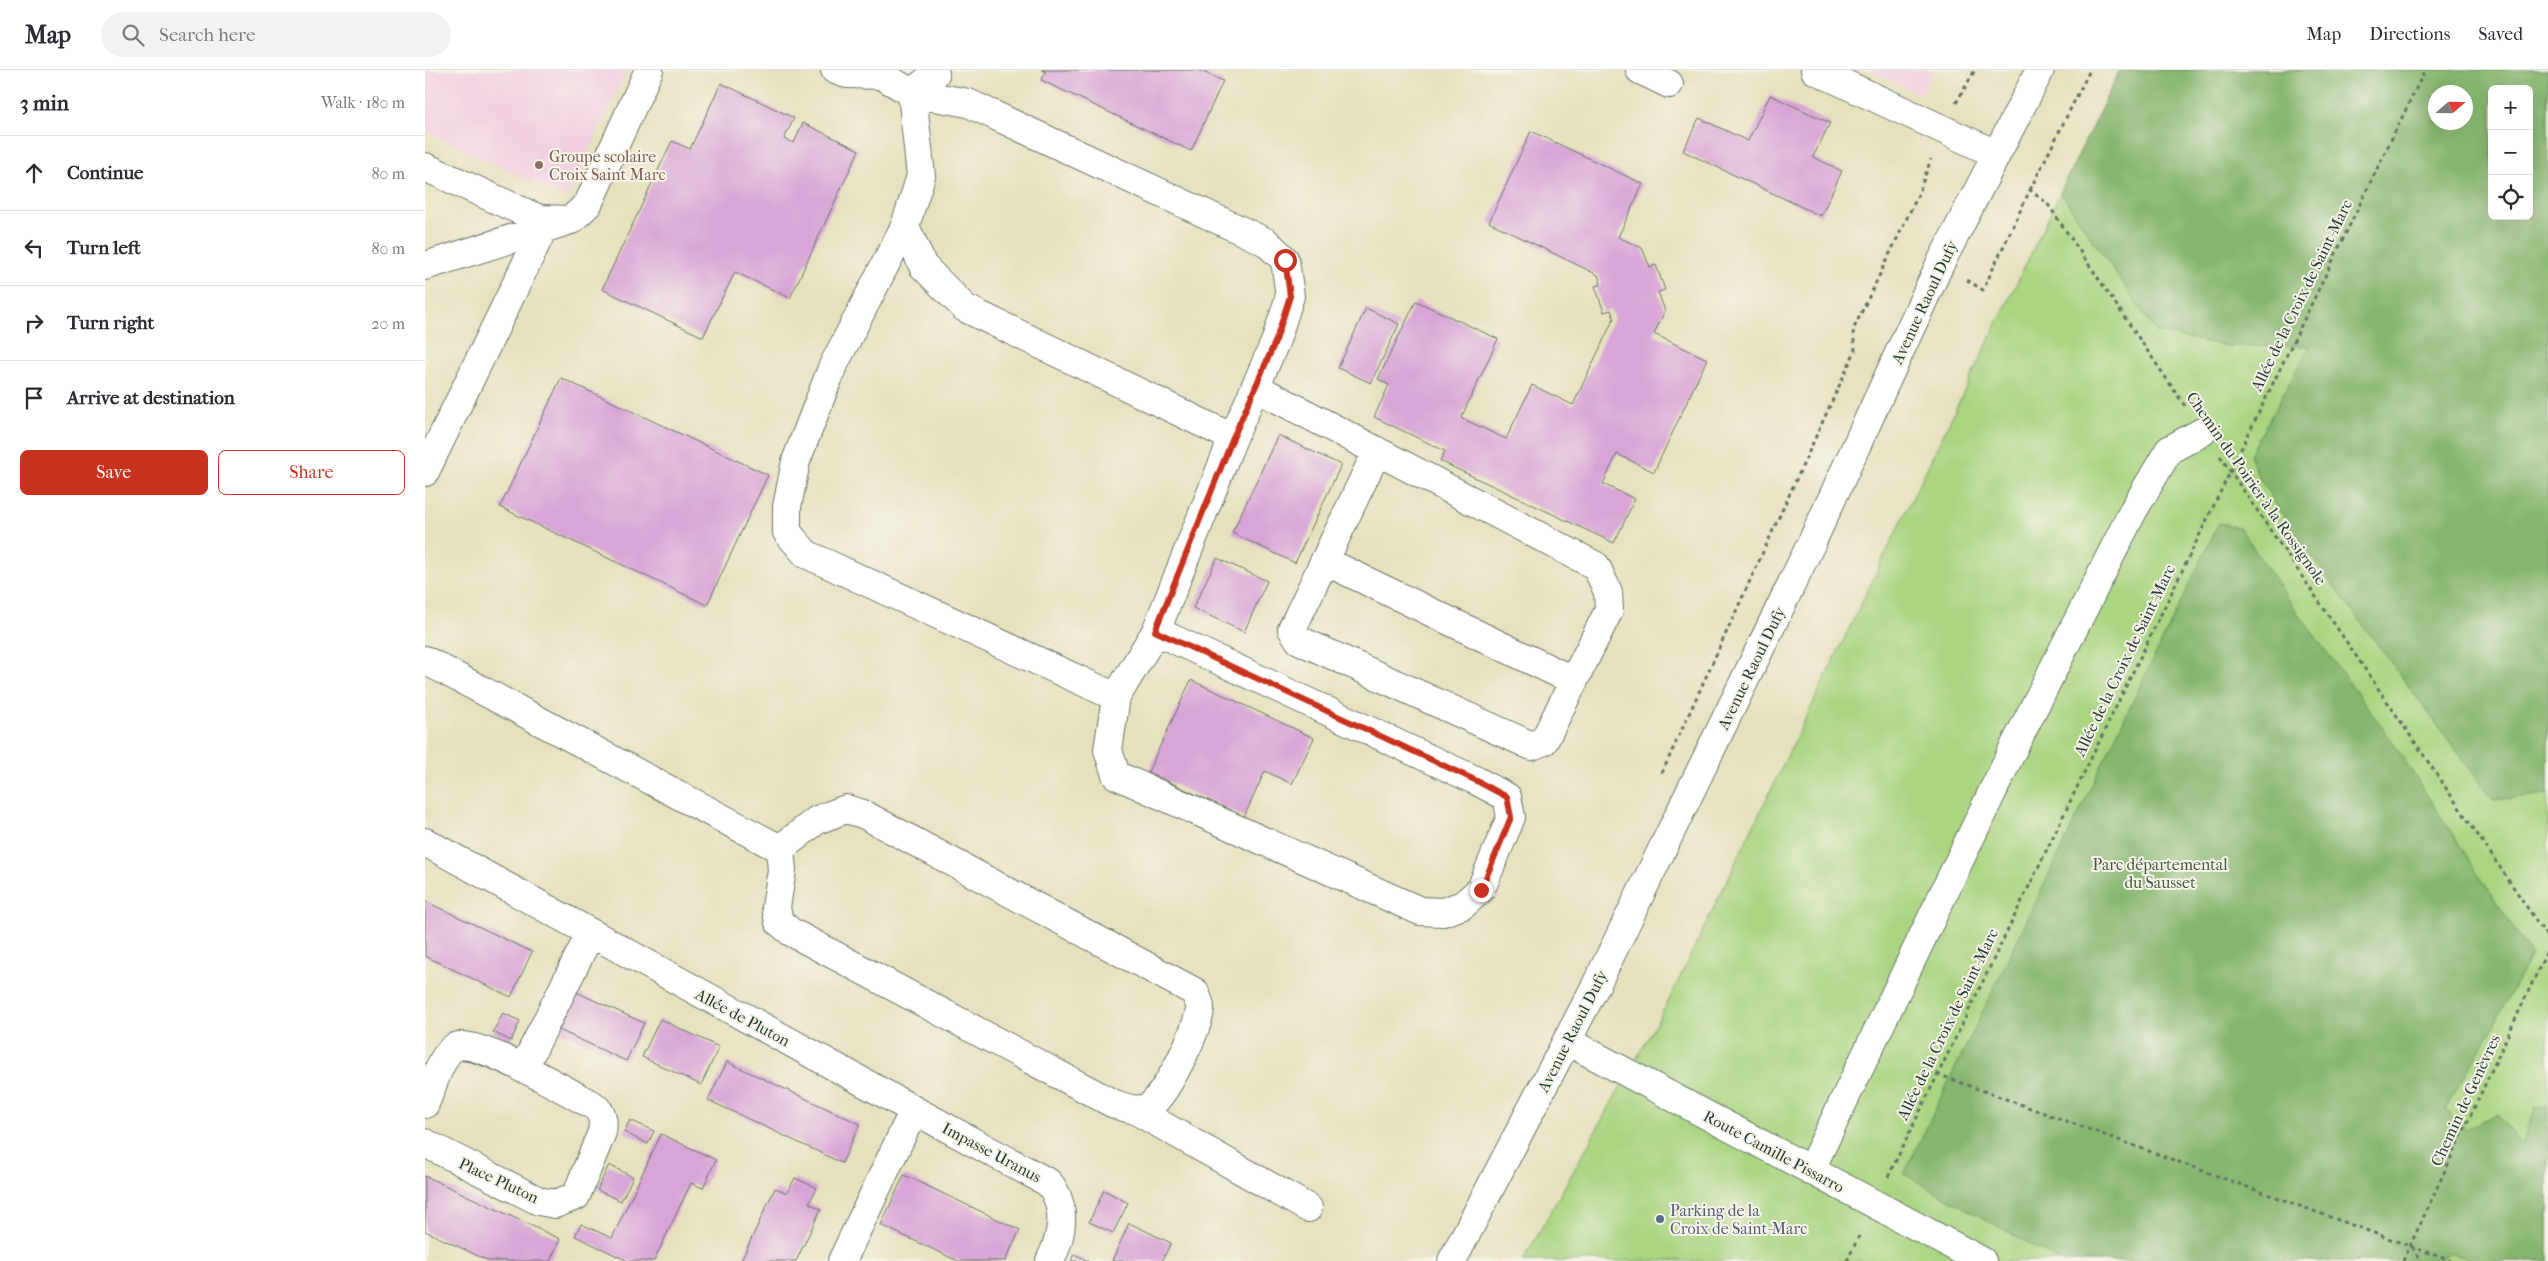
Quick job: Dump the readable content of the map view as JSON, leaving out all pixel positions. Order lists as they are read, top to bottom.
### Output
{
  "streets": {
    "street": [
      "Avenue Raoul Dufy",
      "Allée de Pluton",
      "Route Camille Pissarro",
      "Impasse Uranus",
      "Place Pluton"
    ],
    "path": ["Allée de la Croix de Saint-Marc", "Chemin du Poirier à la Rossignole", "Chemin de Genèvres"]
  },
  "crossings": [
    ["Allée de la Croix de Saint-Marc", "Chemin du Poirier à la Rossignole"],
    ["Allée de la Croix de Saint-Marc", "Route Camille Pissarro"],
    ["Avenue Raoul Dufy", "Route Camille Pissarro"],
    ["Allée de Pluton", "Impasse Uranus"]
  ],
  "parks": ["Parc départemental du Sausset"],
  "places": ["Groupe scolaire Croix Saint Marc", "Parking de la Croix de Saint-Marc"],
  "north": "right",
  "page": {
    "header": "Map",
    "search": "Search here",
    "nav": ["Map", "Directions", "Saved"],
    "heading": ["3 min", "Walk · 180 m"],
    "map_buttons": ["+", "−"],
    "list": [
      ["Continue", "80 m"],
      ["Turn left", "80 m"],
      ["Turn right", "20 m"],
      "Arrive at destination"
    ],
    "buttons": ["Save", "Share"]
  }
}
